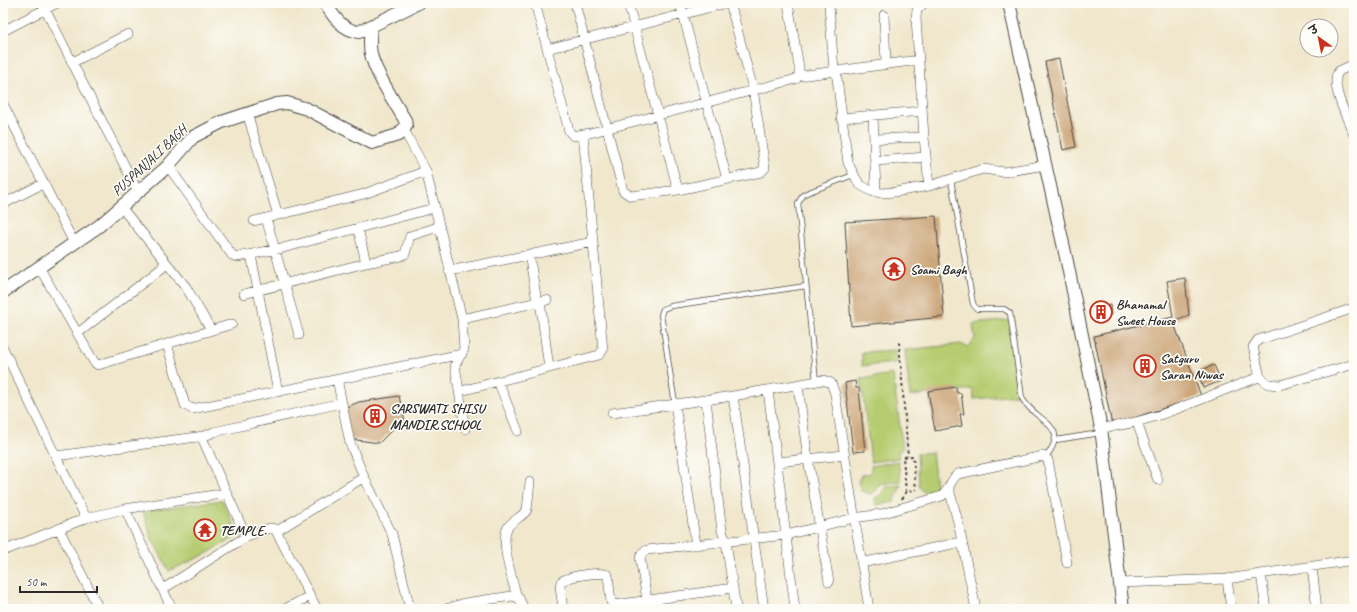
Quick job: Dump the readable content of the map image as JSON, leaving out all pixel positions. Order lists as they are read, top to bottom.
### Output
{
  "streets": {
    "street": ["PUSPANJALI BAGH"]
  },
  "places": {
    "temple": ["Soami Bagh", "TEMPLE."],
    "building": ["Bhanamal Sweet House", "Satguru Saran Niwas", "SARSWATI SHISU MANDIR,SCHOOL"]
  },
  "scale_bar": "50 m",
  "north": "top left"
}
